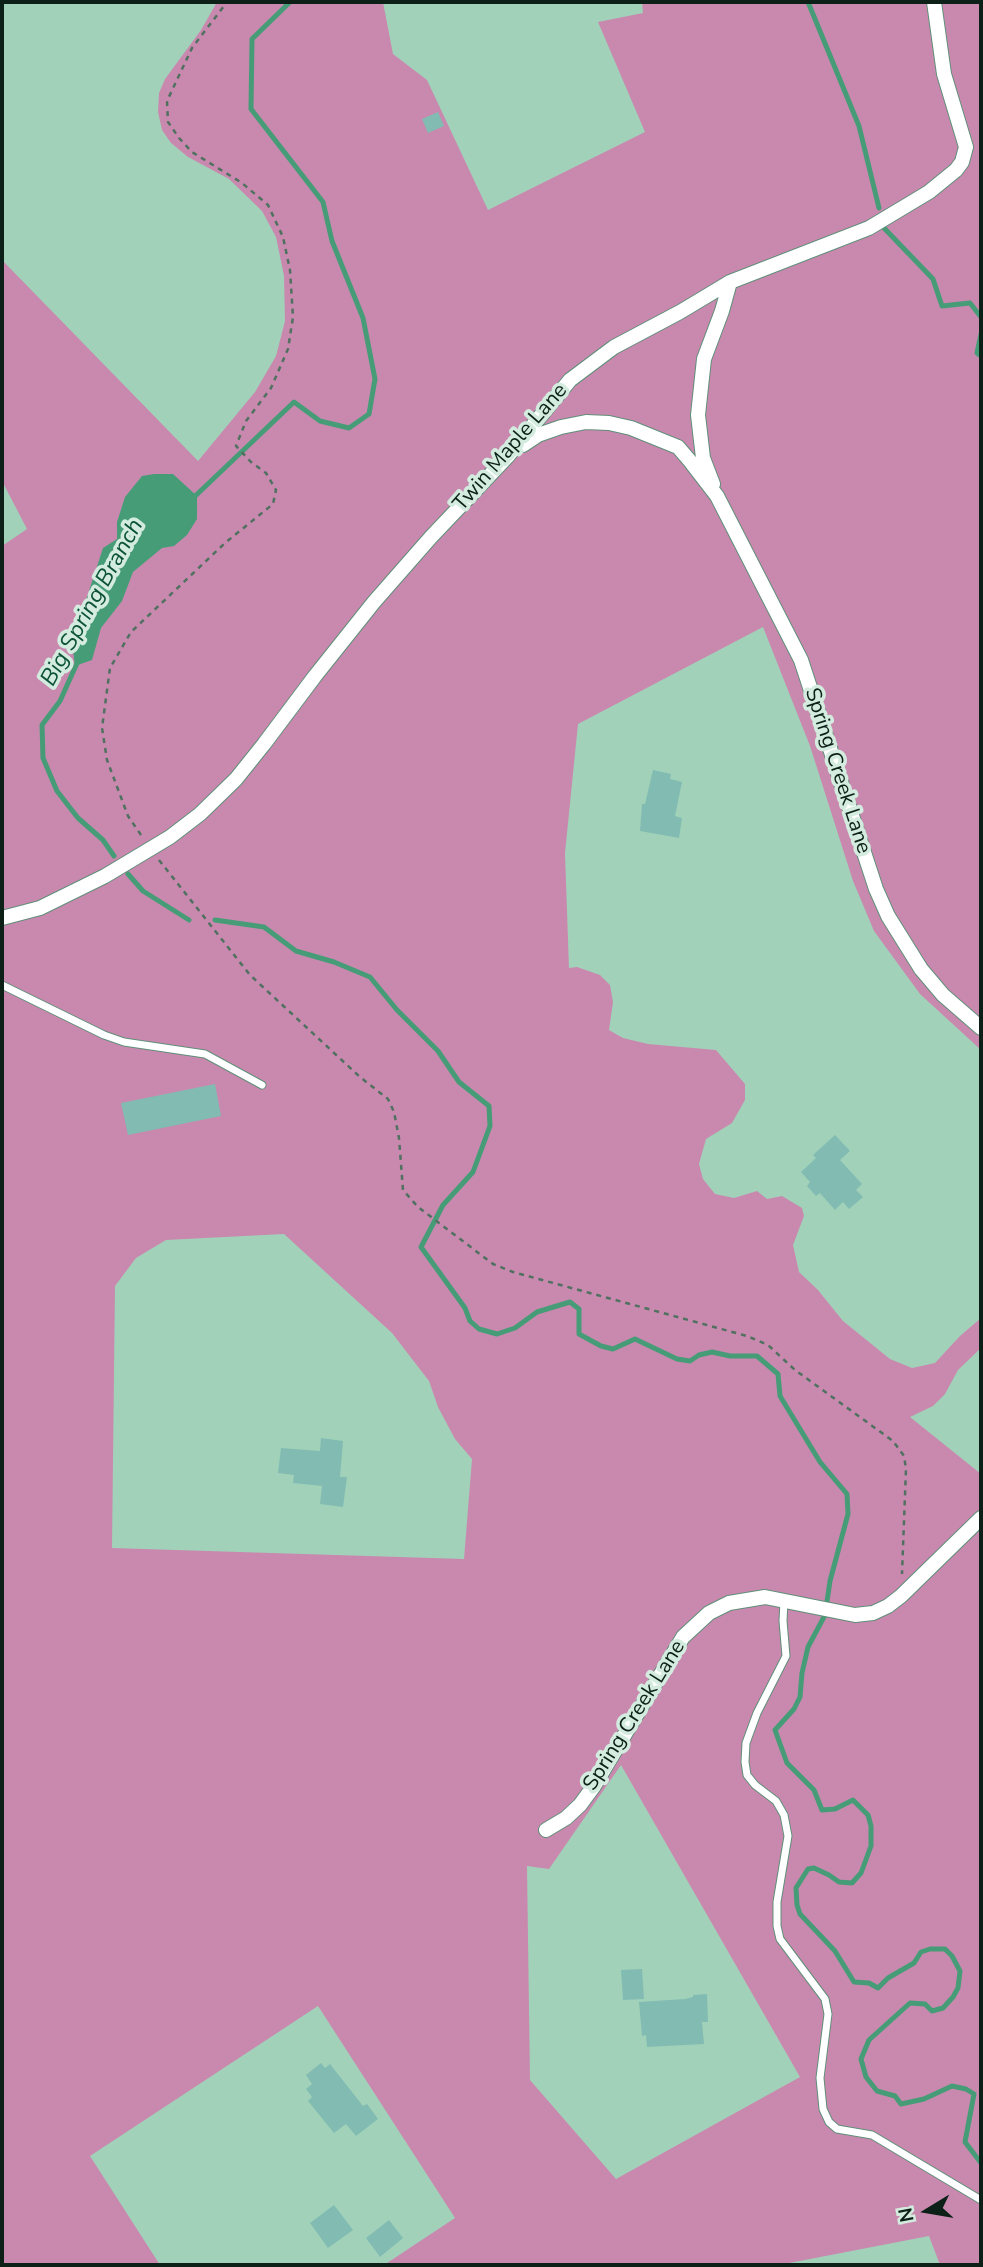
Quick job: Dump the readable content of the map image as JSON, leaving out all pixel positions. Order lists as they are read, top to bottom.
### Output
{
  "streets": {
    "street": ["Twin Maple Lane", "Spring Creek Lane"]
  },
  "crossings": [
    ["Twin Maple Lane", "Spring Creek Lane"]
  ],
  "water": ["Big Spring Branch"],
  "north": "left"
}
